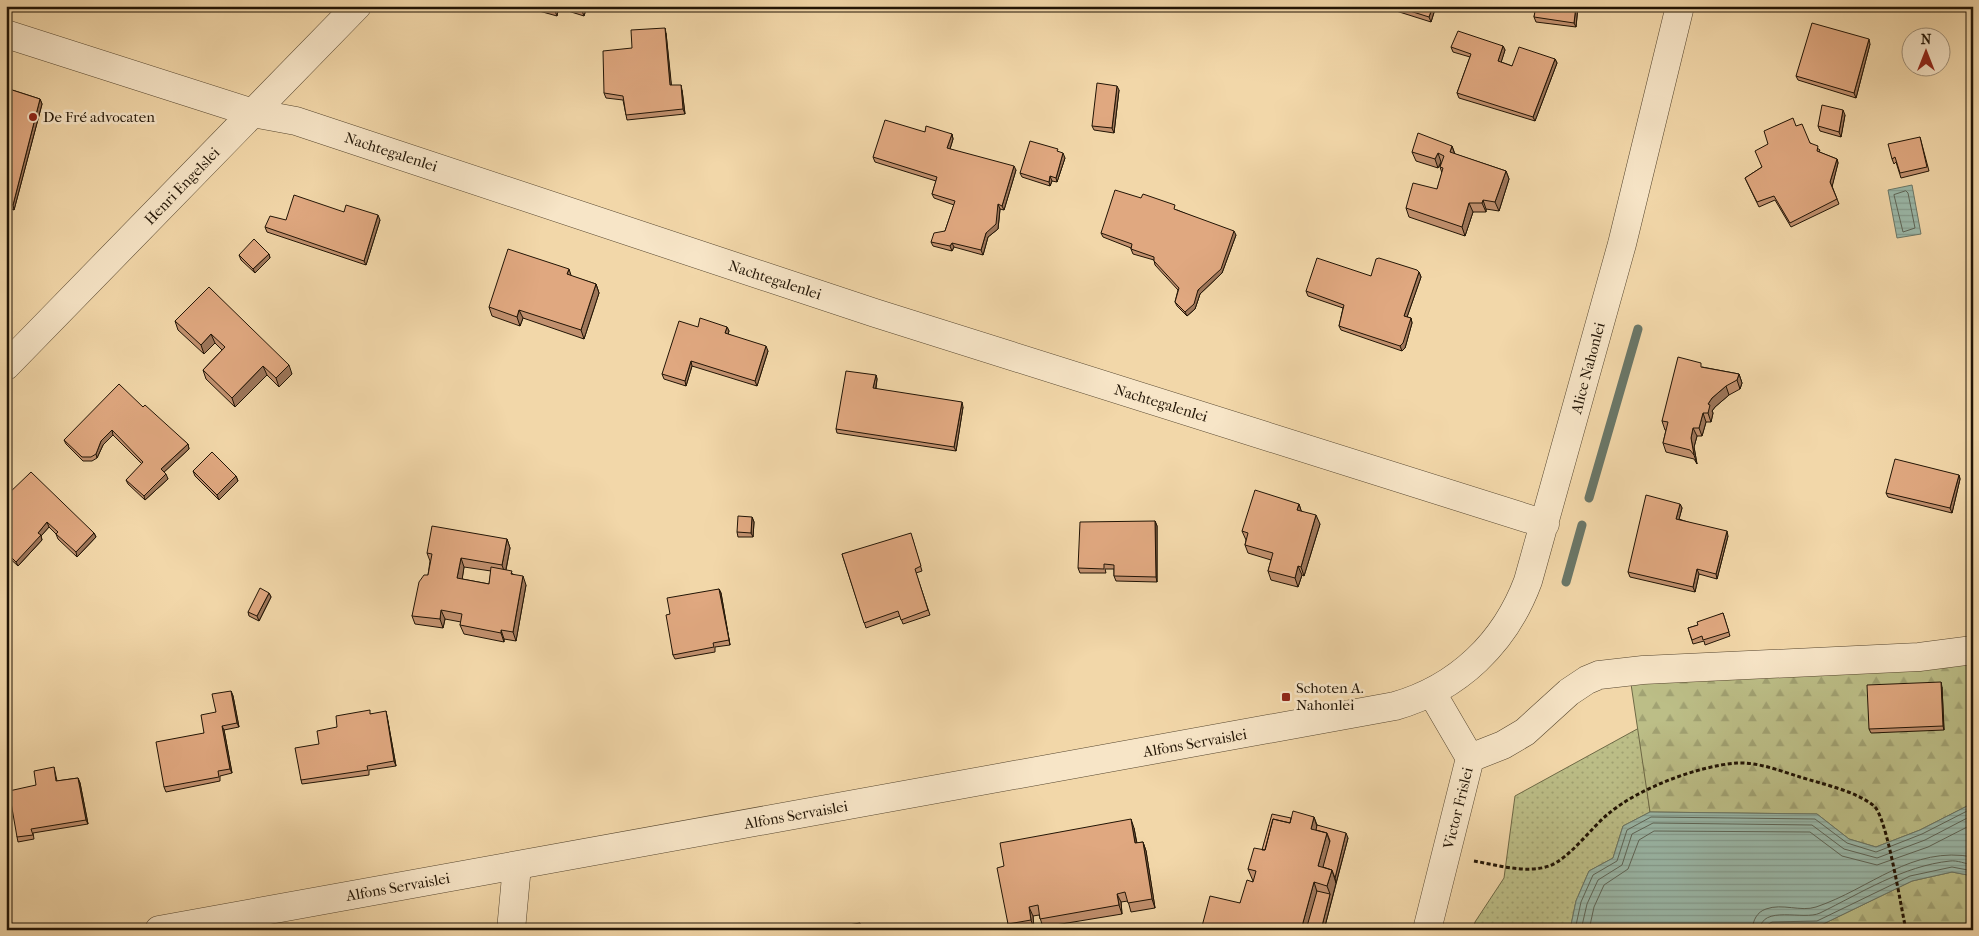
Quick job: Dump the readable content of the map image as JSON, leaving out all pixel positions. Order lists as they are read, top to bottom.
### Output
{
  "streets": {
    "street": [
      "Nachtegalenlei",
      "Henri Engelslei",
      "Alice Nahonlei",
      "Alfons Servaislei",
      "Victor Frislei"
    ]
  },
  "crossings": [
    ["Nachtegalenlei", "Henri Engelslei"],
    ["Nachtegalenlei", "Alice Nahonlei"],
    ["Alice Nahonlei", "Alfons Servaislei"],
    ["Alice Nahonlei", "Victor Frislei"],
    ["Alfons Servaislei", "Victor Frislei"]
  ],
  "places": {
    "other": ["De Fré advocaten"],
    "transit": ["Schoten A. Nahonlei"]
  },
  "north": "top"
}
